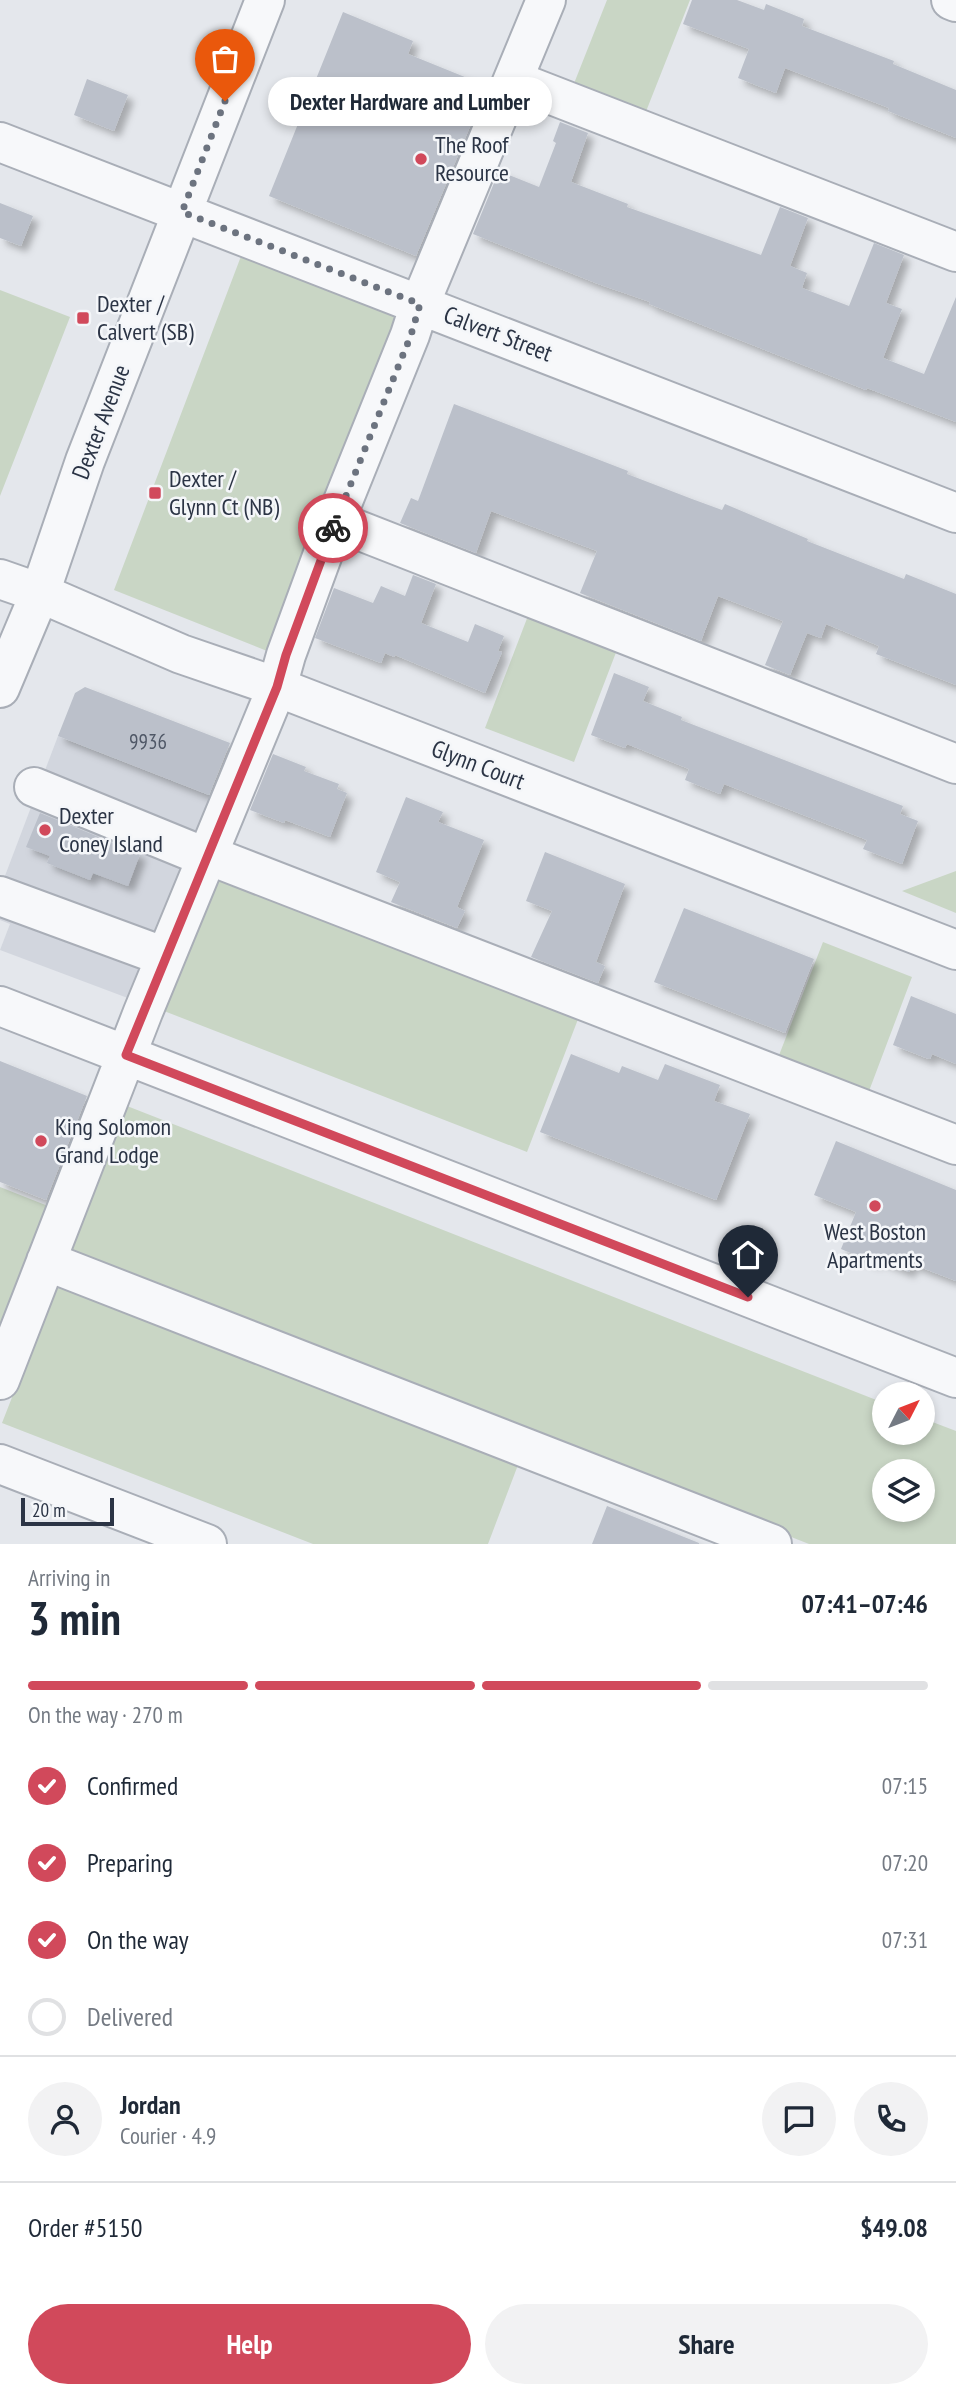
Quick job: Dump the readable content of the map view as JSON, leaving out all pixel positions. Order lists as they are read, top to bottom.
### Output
{
  "streets": {
    "street": ["Calvert Street", "Dexter Avenue", "Glynn Court"]
  },
  "crossings": [
    ["Calvert Street", "Dexter Avenue"],
    ["Dexter Avenue", "Glynn Court"]
  ],
  "places": {
    "other": [
      "Dexter Hardware and Lumber",
      "The Roof Resource",
      "Dexter Coney Island",
      "King Solomon Grand Lodge",
      "West Boston Apartments"
    ],
    "transit": ["Dexter / Calvert (SB)", "Dexter / Glynn Ct (NB)"]
  },
  "house_numbers": ["9936"],
  "scale_bar": "20 m",
  "north": "top right",
  "page": {
    "bubble": "Dexter Hardware and Lumber",
    "scale": "20 m",
    "heading": ["3 min", "Arriving in", "07:41–07:46"],
    "panel": [
      "Jordan",
      "Courier · 4.9",
      "Order #5150",
      "$49.08"
    ],
    "bar": "On the way · 270 m",
    "list": [
      ["Confirmed", "07:15"],
      ["Preparing", "07:20"],
      ["On the way", "07:31"],
      "Delivered"
    ],
    "buttons": ["Help", "Share"]
  }
}
